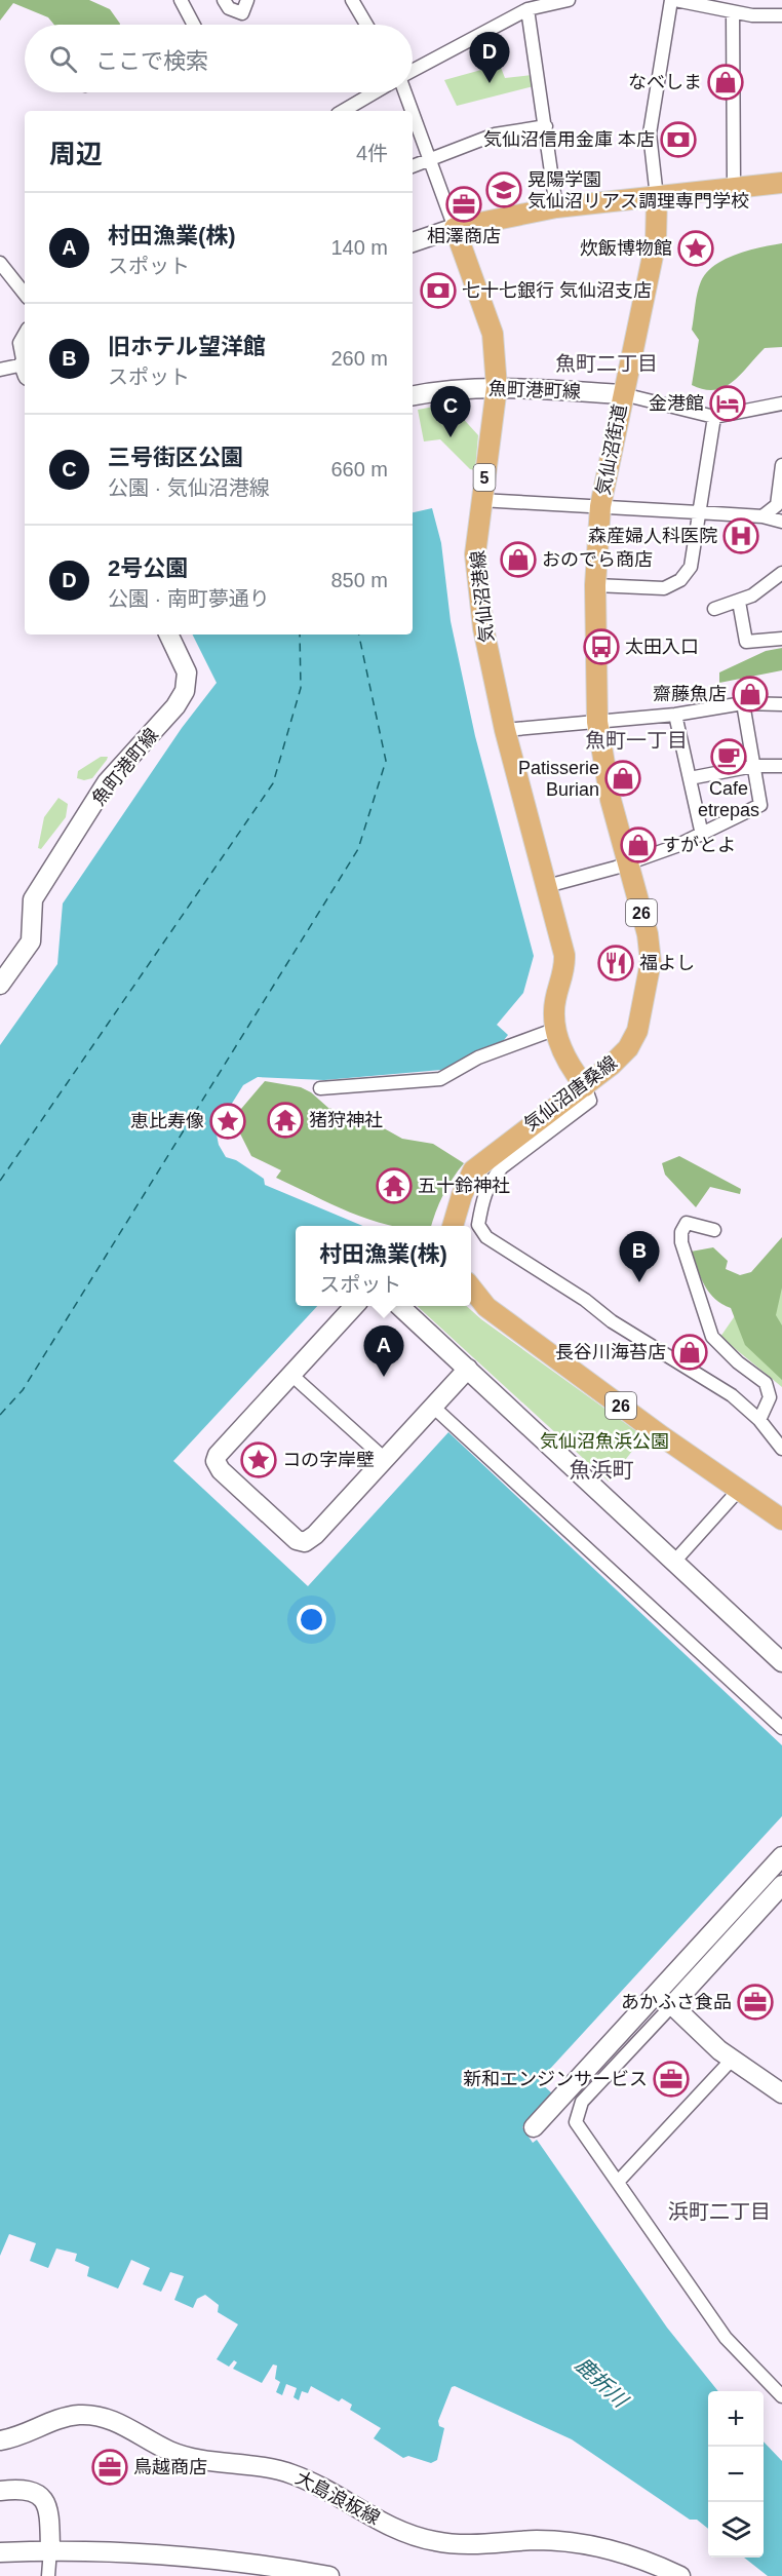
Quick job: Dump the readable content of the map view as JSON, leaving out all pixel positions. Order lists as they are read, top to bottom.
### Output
{
  "streets": {
    "main road": [
      "気仙沼街道",
      "5",
      "気仙沼港線",
      "26",
      "気仙沼唐桑線"
    ],
    "street": ["魚町港町線", "大島浪板線"]
  },
  "crossings": [
    ["魚町港町線", "気仙沼街道"],
    ["魚町港町線", "気仙沼港線"],
    ["気仙沼街道", "気仙沼唐桑線"],
    ["気仙沼港線", "気仙沼唐桑線"]
  ],
  "districts": [
    "魚町二丁目",
    "魚町一丁目",
    "魚浜町",
    "浜町二丁目"
  ],
  "water": ["鹿折川"],
  "parks": ["気仙沼魚浜公園"],
  "places": {
    "shop": [
      "なべしま",
      "おのでら商店",
      "齋藤魚店",
      "Patisserie Burian",
      "すがとよ",
      "長谷川海苔店"
    ],
    "bank": ["気仙沼信用金庫 本店", "七十七銀行 気仙沼支店"],
    "school or university": ["晃陽学園 気仙沼リアス調理専門学校"],
    "office": [
      "相澤商店",
      "あかふさ食品",
      "新和エンジンサービス",
      "鳥越商店"
    ],
    "place": ["炊飯博物館", "恵比寿像", "コの字岸壁"],
    "hotel": ["金港館"],
    "hospital": ["森産婦人科医院"],
    "bus stop": ["太田入口"],
    "cafe": ["Cafe etrepas"],
    "restaurant": ["福よし"],
    "temple": ["猪狩神社", "五十鈴神社"]
  },
  "page": {
    "search": "ここで検索",
    "pins": [
      "D",
      "C",
      "B",
      "A"
    ],
    "heading": ["周辺", "4件"],
    "list": [
      {
        "mark": "A",
        "name": "村田漁業(株)",
        "note": "スポット",
        "value": "140 m"
      },
      {
        "mark": "B",
        "name": "旧ホテル望洋館",
        "note": "スポット",
        "value": "260 m"
      },
      {
        "mark": "C",
        "name": "三号街区公園",
        "note": "公園 · 気仙沼港線",
        "value": "660 m"
      },
      {
        "mark": "D",
        "name": "2号公園",
        "note": "公園 · 南町夢通り",
        "value": "850 m"
      }
    ],
    "popup": ["村田漁業(株)", "スポット"],
    "map_buttons": ["+", "−"]
  }
}
